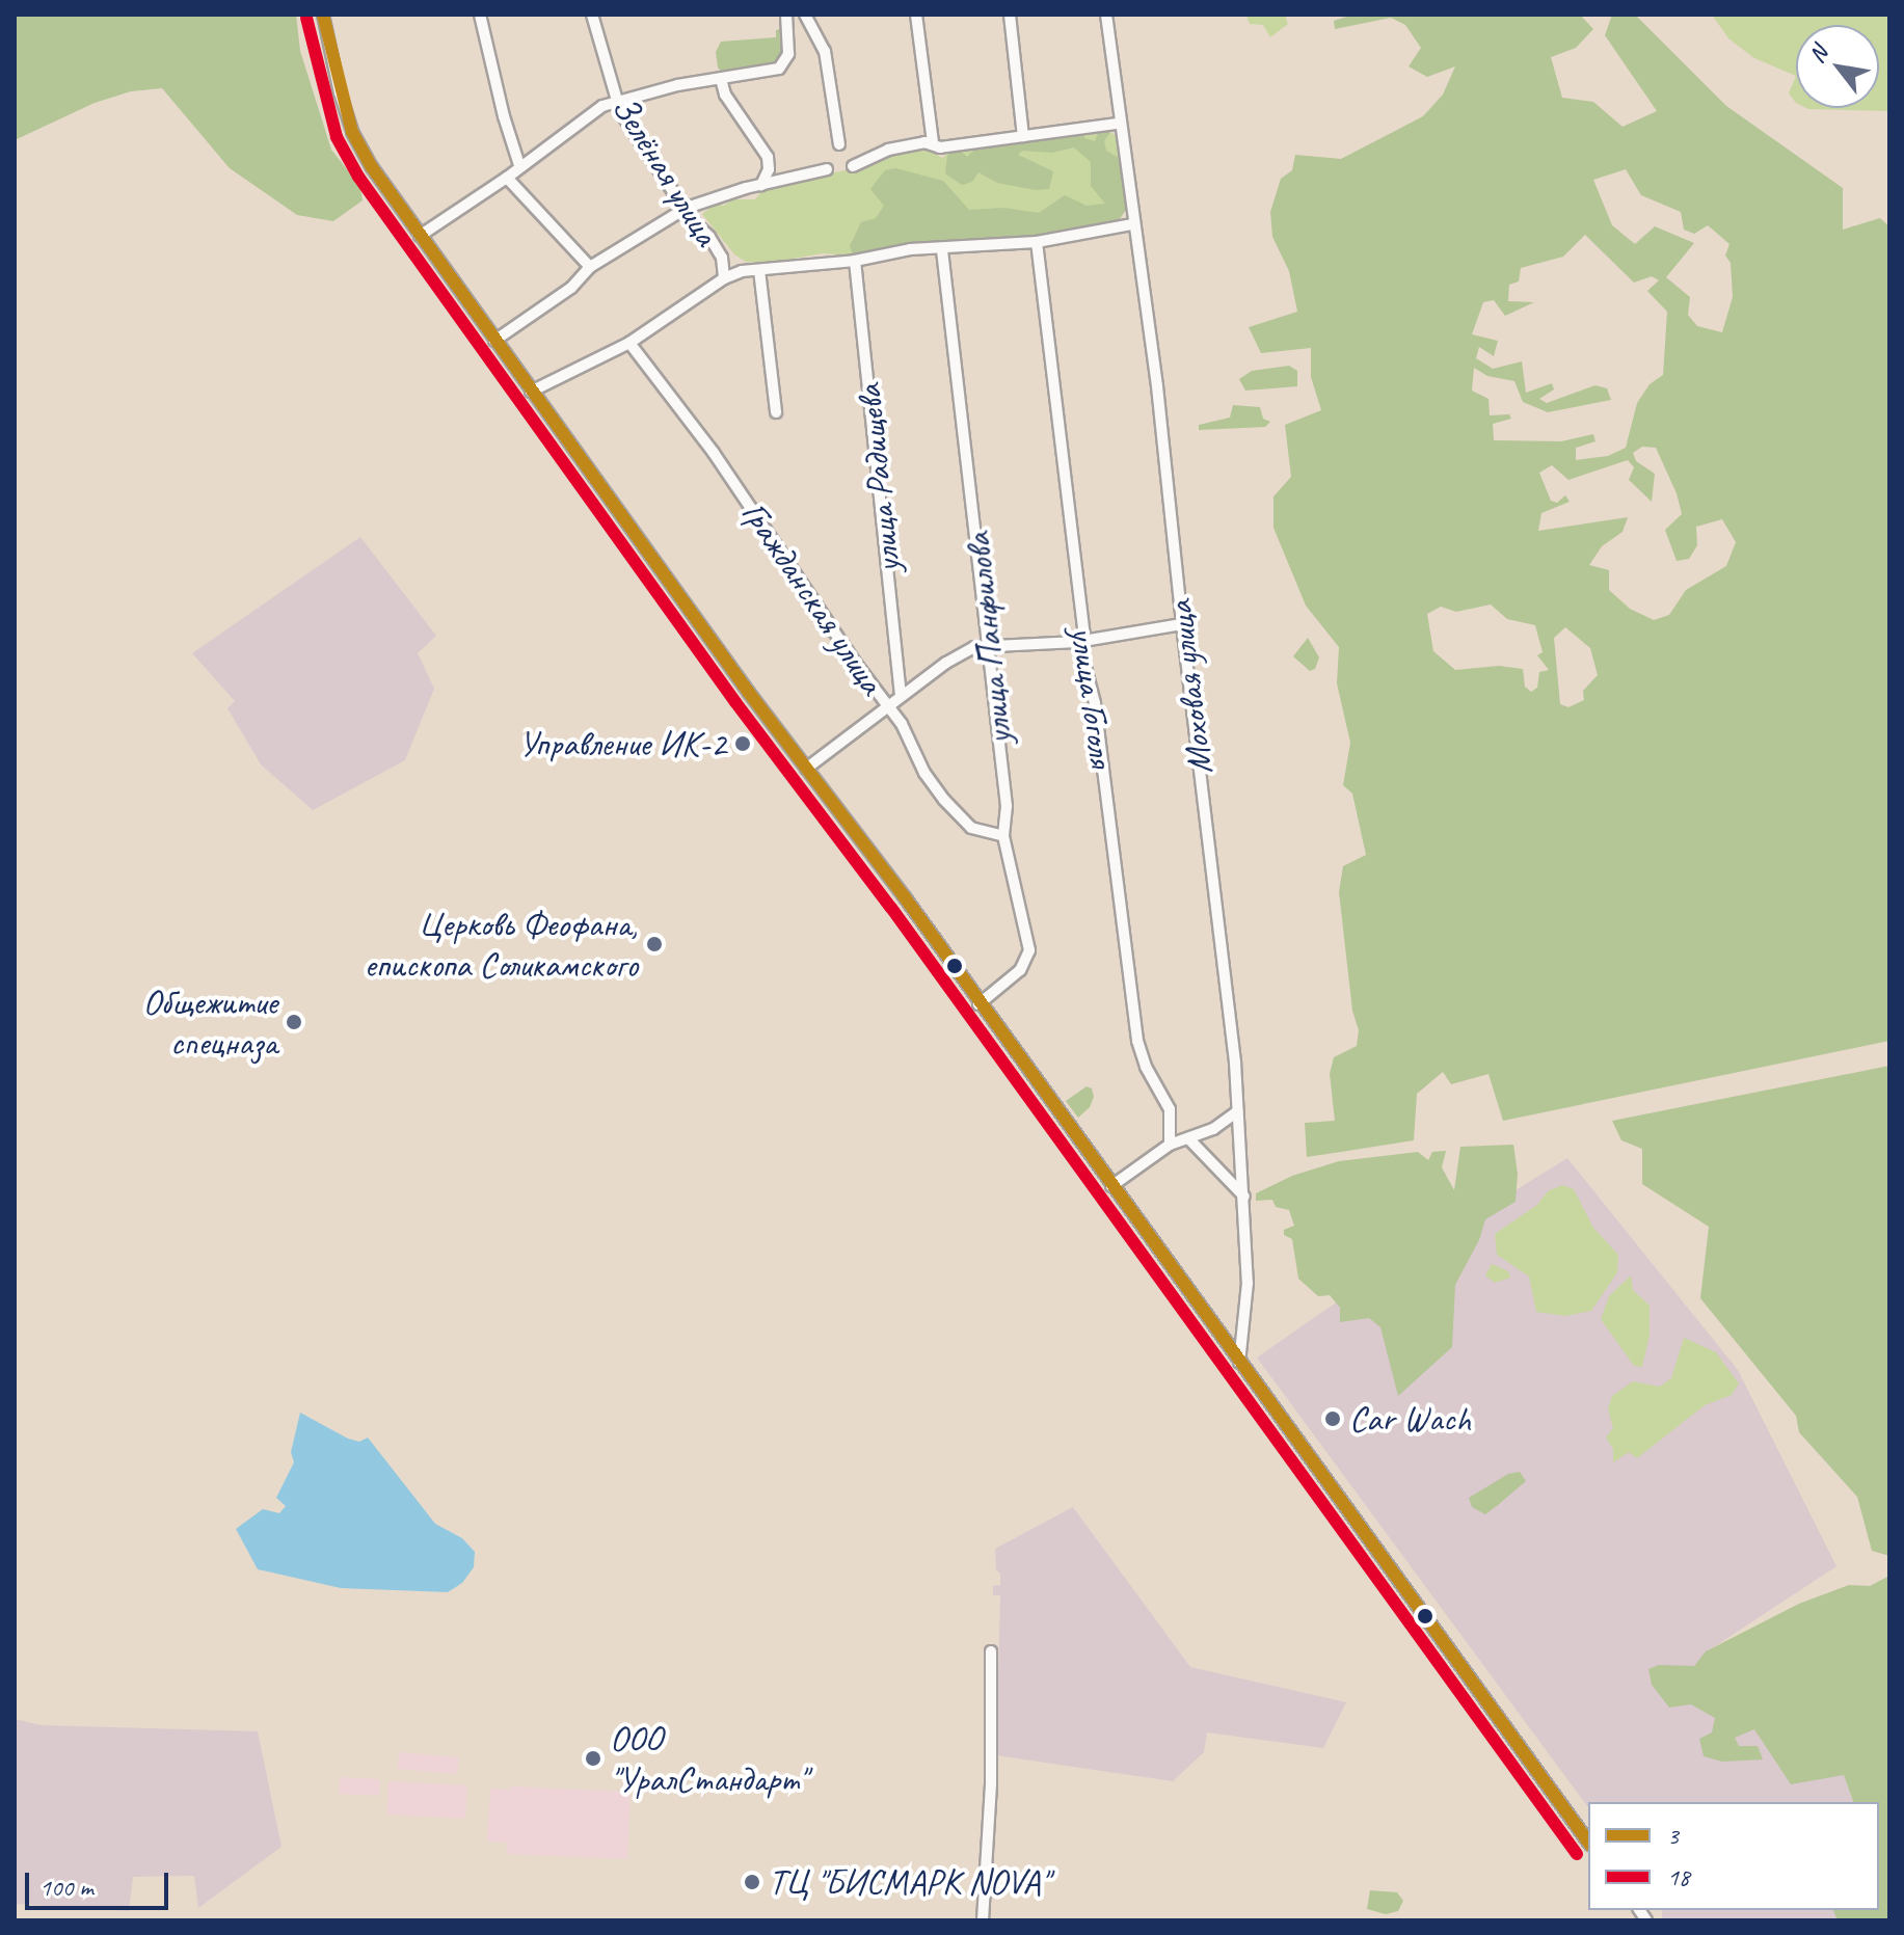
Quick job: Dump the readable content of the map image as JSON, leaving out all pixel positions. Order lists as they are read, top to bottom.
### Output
{
  "streets": {
    "street": [
      "Зелёная улица",
      "улица Радищева",
      "Гражданская улица",
      "улица Панфилова",
      "Моховая улица",
      "улица Гоголя"
    ]
  },
  "crossings": [
    ["Гражданская улица", "улица Панфилова"]
  ],
  "places": [
    "Управление ИК-2",
    "Церковь Феофана, епископа Соликамского",
    "Общежитие спецназа",
    "Car Wach",
    "ООО \"УралСтандарт\"",
    "ТЦ \"БИСМАРК NOVA\""
  ],
  "lines": ["transit line 3", "transit line 18"],
  "legend": ["3", "18"],
  "scale_bar": "100 m",
  "north": "top left"
}
